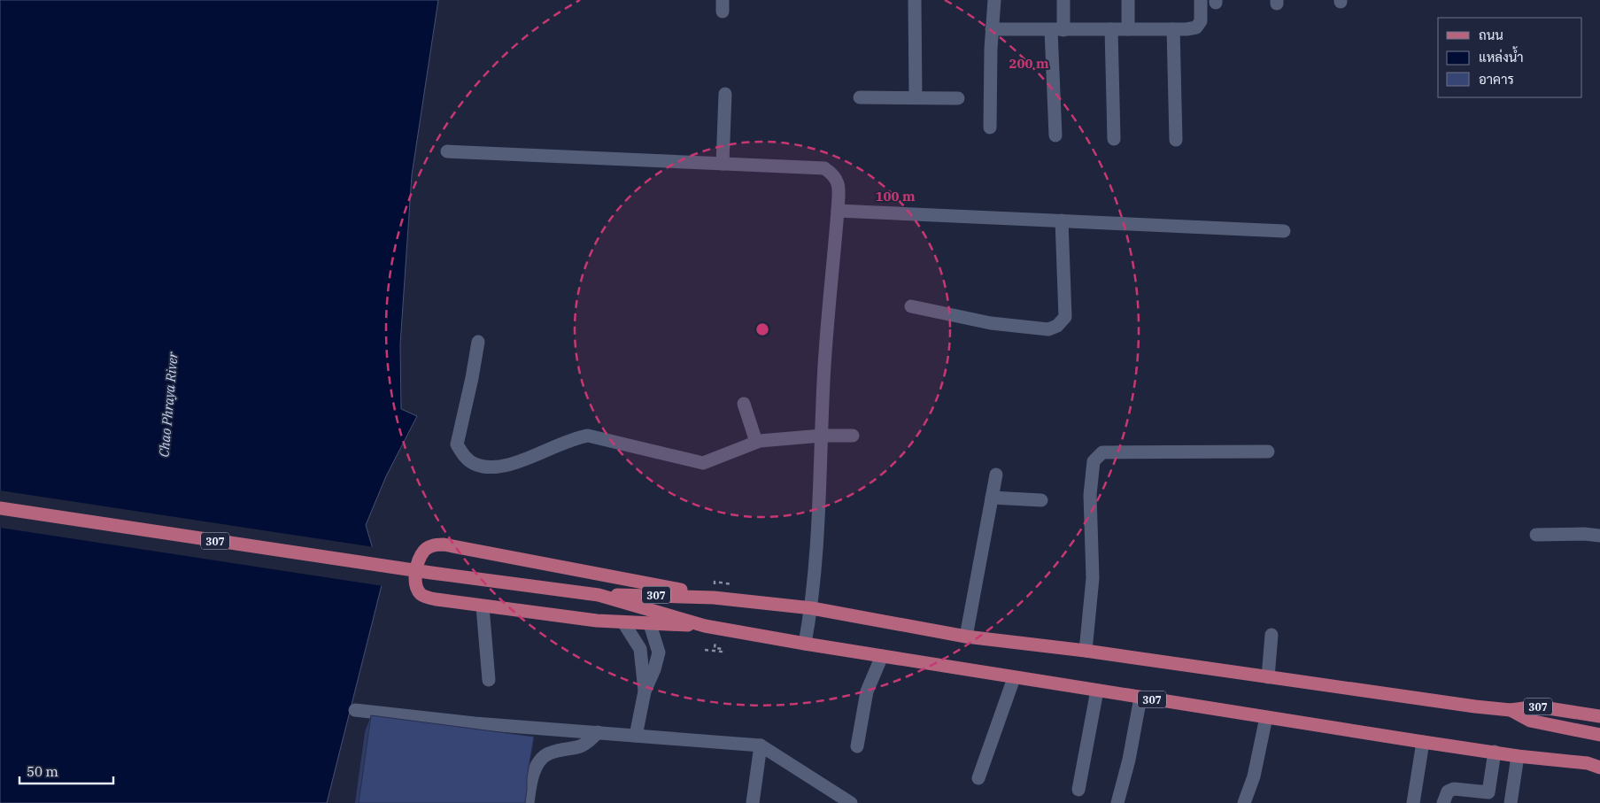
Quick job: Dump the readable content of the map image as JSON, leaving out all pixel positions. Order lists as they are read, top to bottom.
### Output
{
  "streets": {
    "main road": ["307"]
  },
  "water": ["Chao Phraya River"],
  "legend": ["ถนน", "แหล่งน้ำ", "อาคาร"],
  "scale_bar": "50 m",
  "rings": ["200 m", "100 m"]
}
